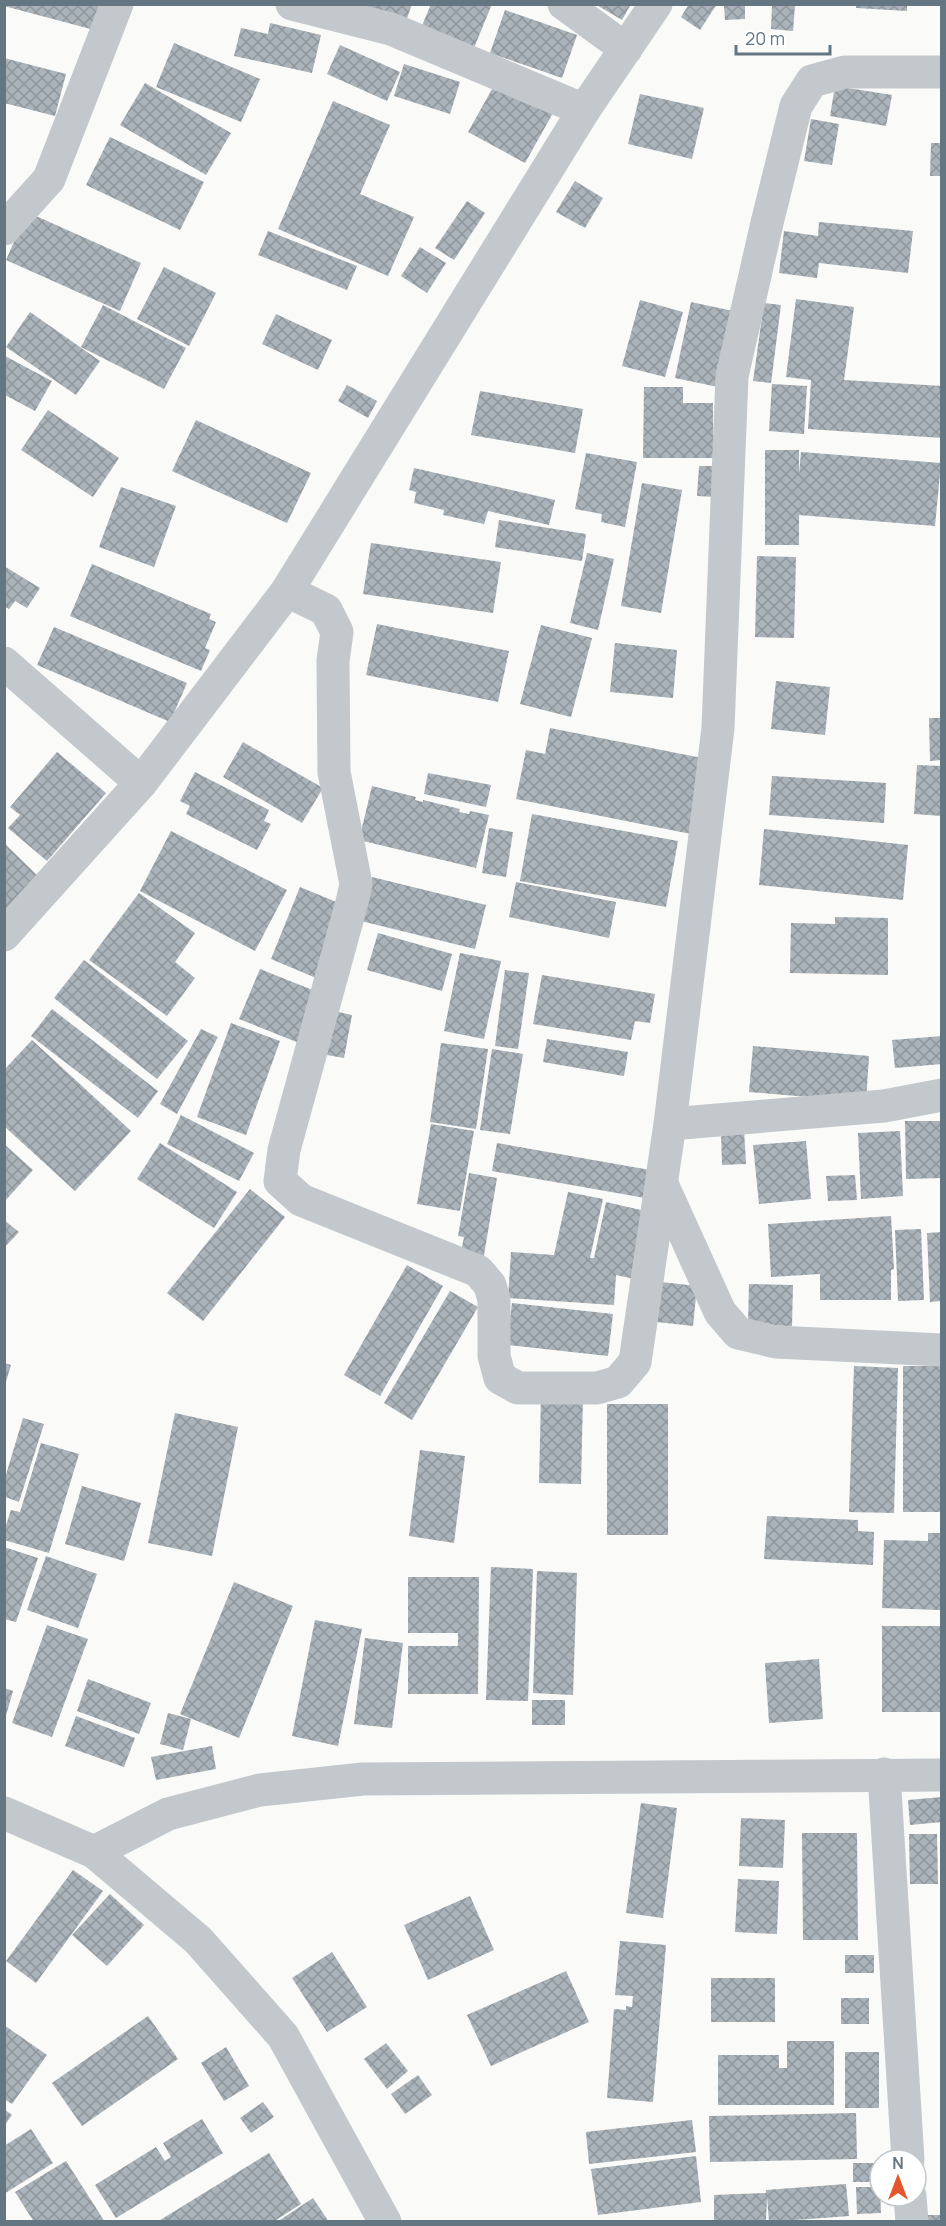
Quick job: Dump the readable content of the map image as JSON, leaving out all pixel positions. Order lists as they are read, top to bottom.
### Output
{
  "scale_bar": "20 m",
  "north": "top"
}
